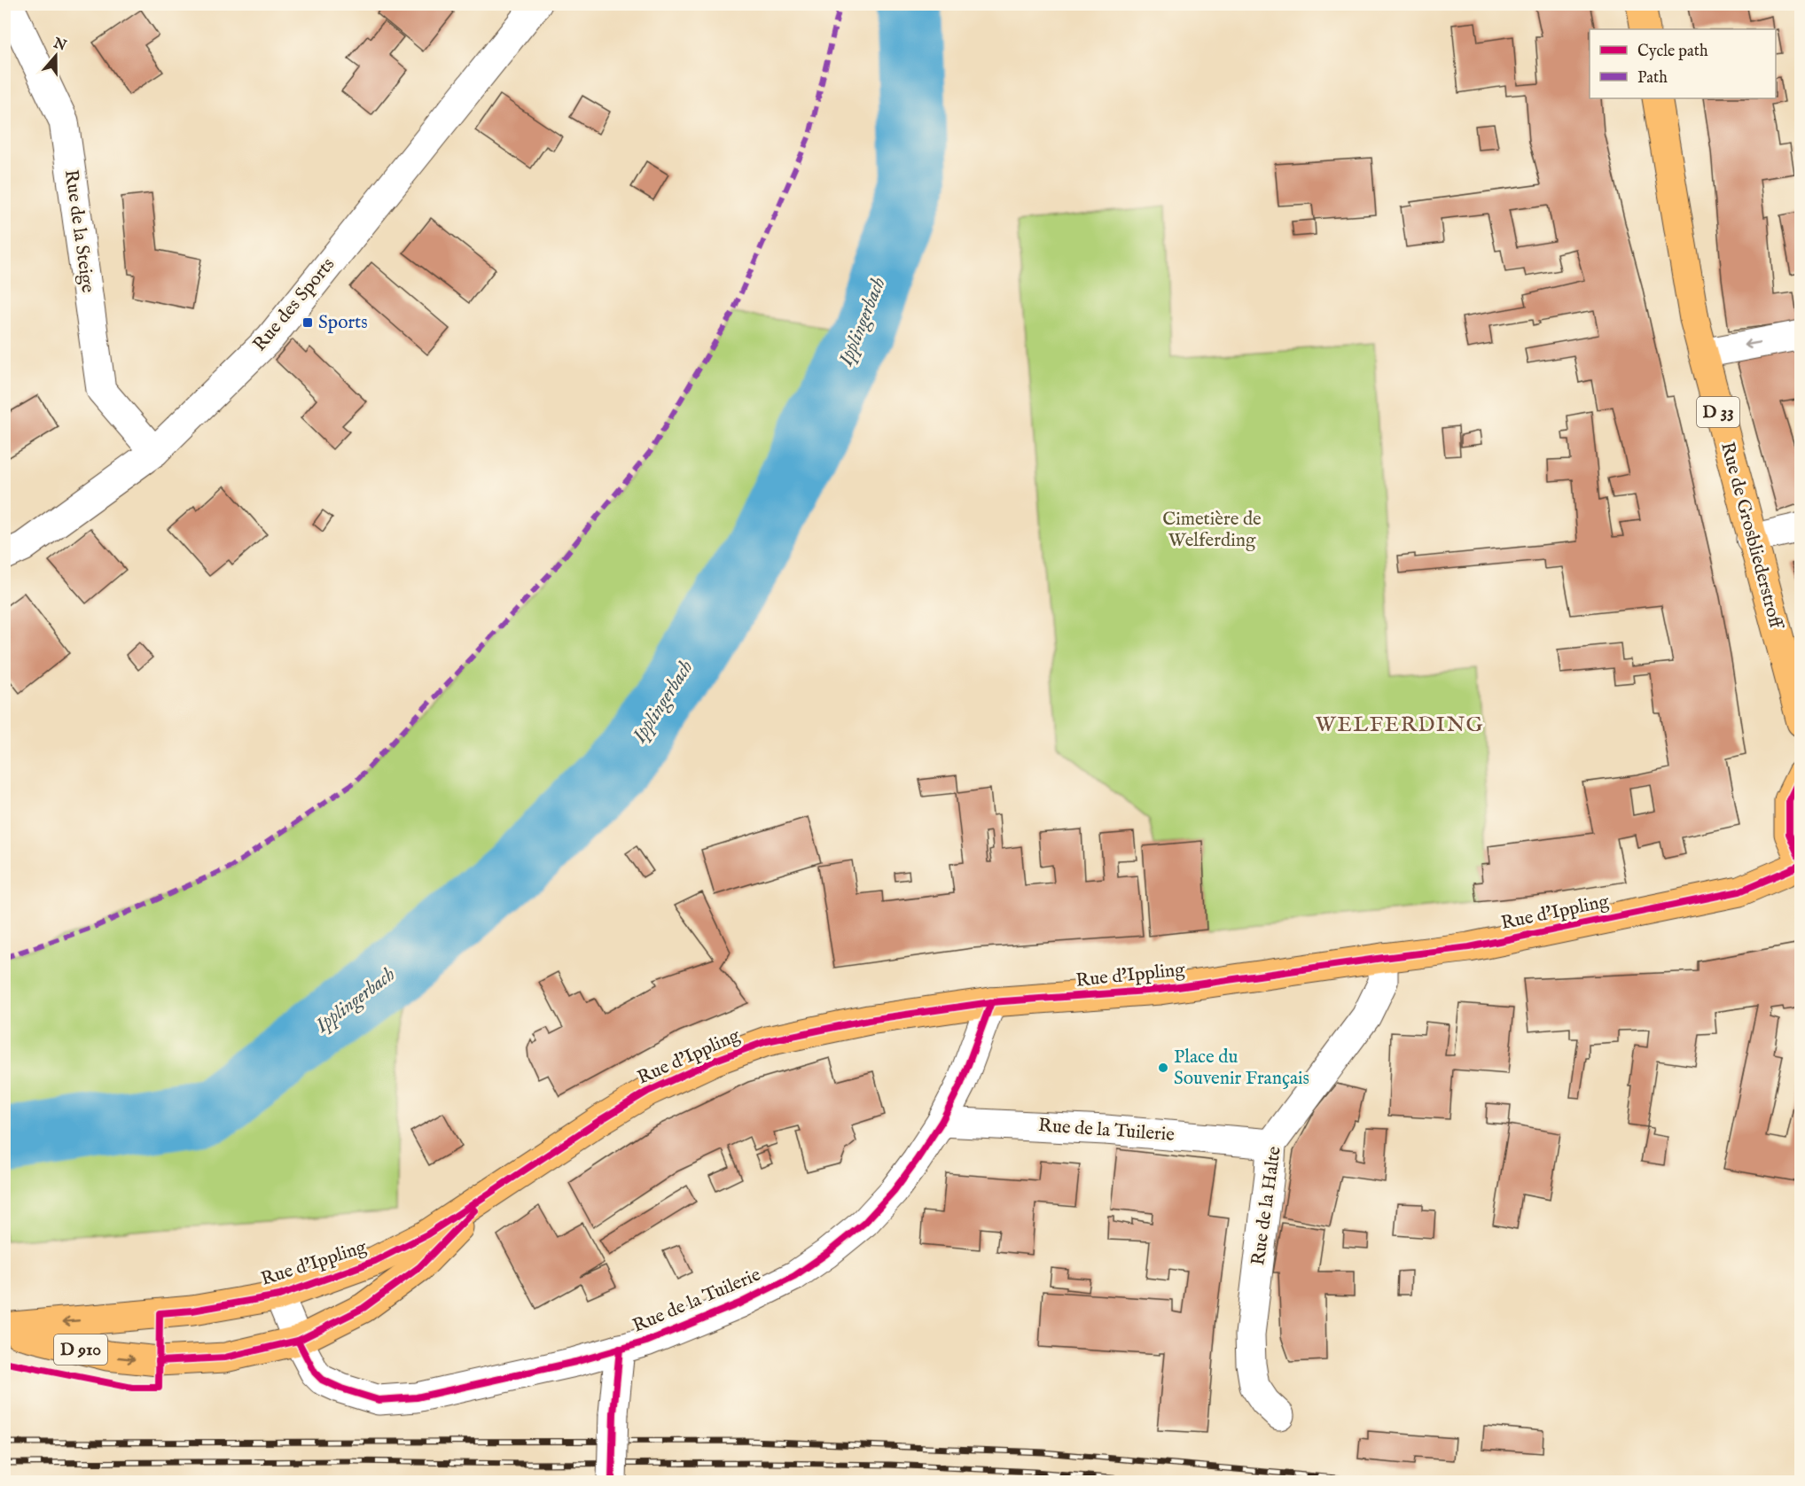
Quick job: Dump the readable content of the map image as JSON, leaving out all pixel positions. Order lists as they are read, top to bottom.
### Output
{
  "streets": {
    "main road": [
      "D 33",
      "Rue de Grosbliederstroff",
      "Rue d'Ippling",
      "D 910"
    ],
    "street": [
      "Rue de la Steige",
      "Rue des Sports",
      "Rue de la Tuilerie",
      "Rue de la Halte"
    ]
  },
  "crossings": [
    ["Rue de la Steige", "Rue des Sports"],
    ["Rue d'Ippling", "Rue de la Tuilerie"],
    ["Rue d'Ippling", "Rue de la Halte"],
    ["Rue de la Tuilerie", "Rue de la Halte"]
  ],
  "districts": ["WELFERDING"],
  "water": ["Ipplingerbach"],
  "parks": ["Cimetière de Welferding"],
  "places": {
    "transit": ["Sports"],
    "other": ["Place du Souvenir Français"]
  },
  "legend": ["Cycle path", "Path"],
  "north": "top"
}
